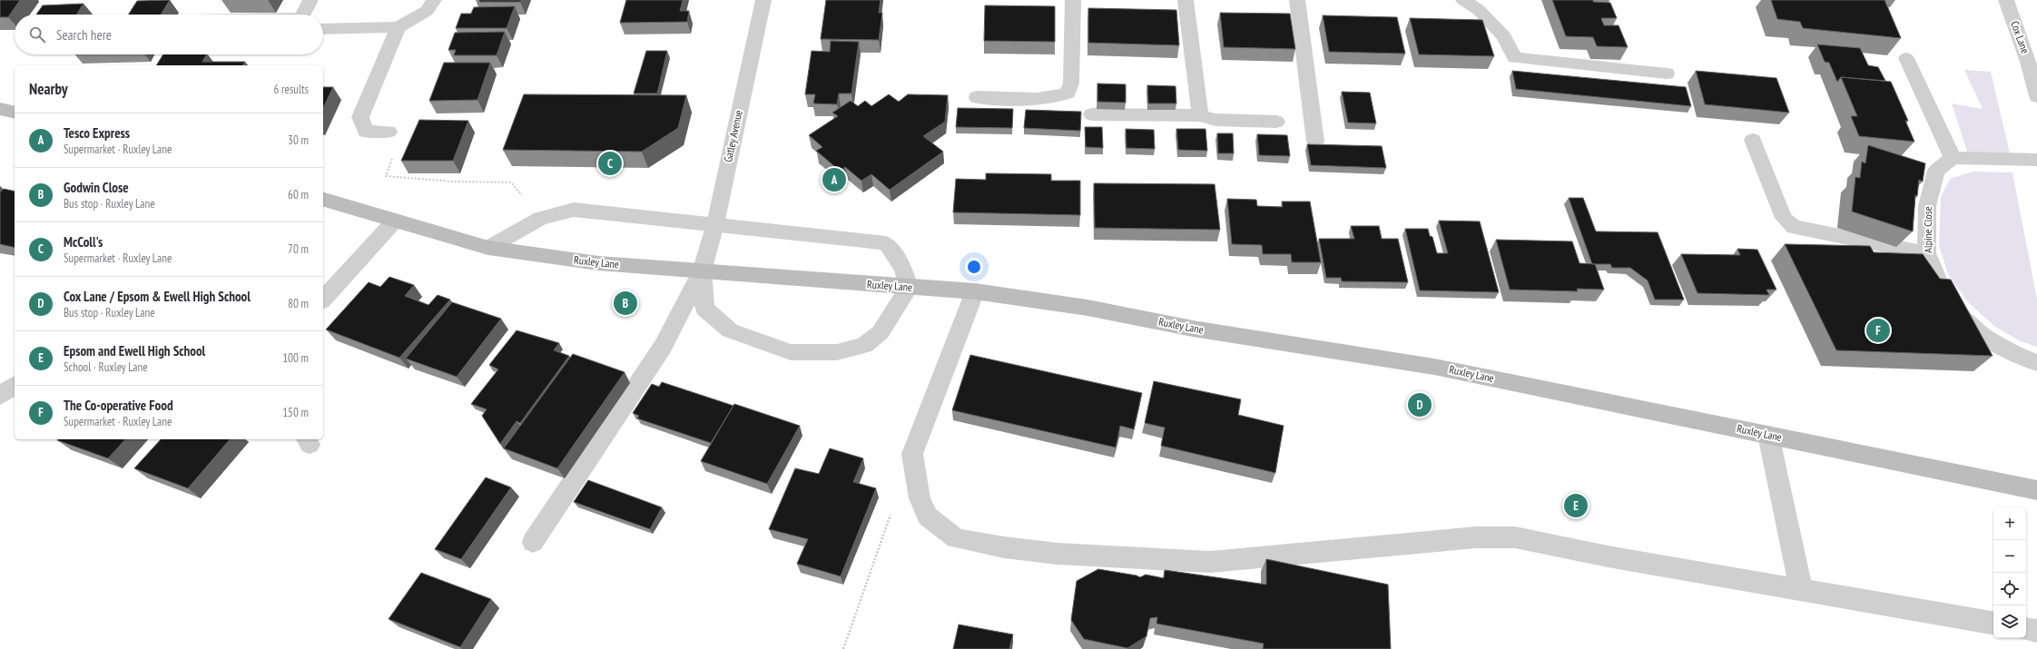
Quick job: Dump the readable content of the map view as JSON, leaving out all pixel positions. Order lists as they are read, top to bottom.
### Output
{
  "streets": {
    "main road": ["Ruxley Lane"],
    "street": ["Cox Lane", "Gatley Avenue", "Alpine Close"]
  },
  "crossings": [
    ["Gatley Avenue", "Ruxley Lane"]
  ],
  "page": {
    "search": "Search here",
    "heading": ["Nearby", "6 results"],
    "list": [
      {
        "mark": "A",
        "name": "Tesco Express",
        "note": "Supermarket · Ruxley Lane",
        "value": "30 m"
      },
      {
        "mark": "B",
        "name": "Godwin Close",
        "note": "Bus stop · Ruxley Lane",
        "value": "60 m"
      },
      {
        "mark": "C",
        "name": "McColl's",
        "note": "Supermarket · Ruxley Lane",
        "value": "70 m"
      },
      {
        "mark": "D",
        "name": "Cox Lane / Epsom & Ewell High School",
        "note": "Bus stop · Ruxley Lane",
        "value": "80 m"
      },
      {
        "mark": "E",
        "name": "Epsom and Ewell High School",
        "note": "School · Ruxley Lane",
        "value": "100 m"
      },
      {
        "mark": "F",
        "name": "The Co-operative Food",
        "note": "Supermarket · Ruxley Lane",
        "value": "150 m"
      }
    ],
    "pins": [
      "C",
      "A",
      "B",
      "F",
      "D",
      "E"
    ],
    "map_buttons": ["+", "−"]
  }
}
